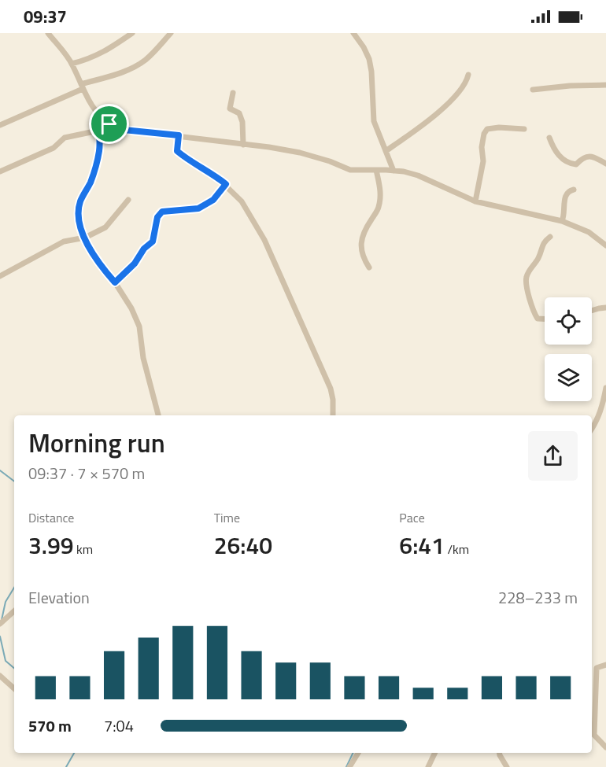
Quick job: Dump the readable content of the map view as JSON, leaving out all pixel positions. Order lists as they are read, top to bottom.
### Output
{
  "page": {
    "status": "09:37",
    "heading": ["Morning run", "09:37 · 7 × 570 m"],
    "stats": [
      ["Distance", "3.99 km"],
      ["Time", "26:40"],
      ["Pace", "6:41 /km"]
    ],
    "chart": ["Elevation", "228–233 m"],
    "list": [
      {
        "name": "570 m",
        "note": "7:04"
      }
    ]
  }
}
